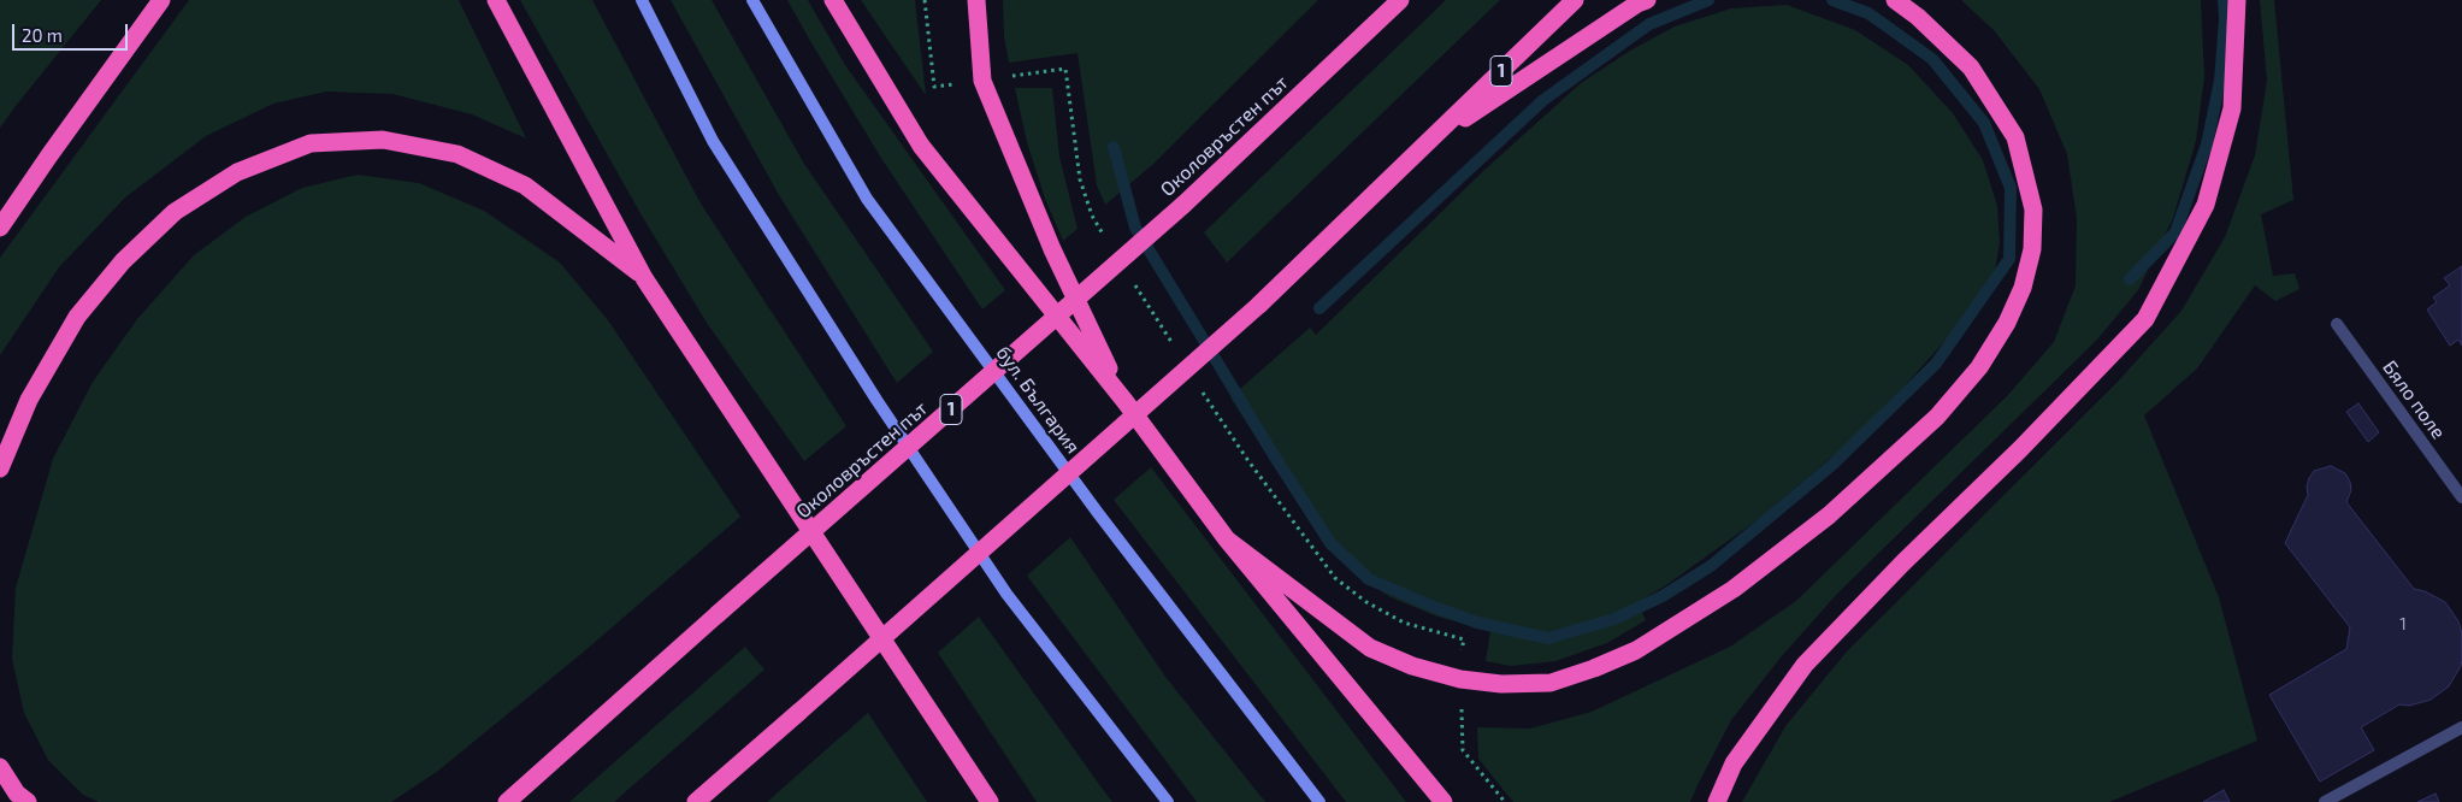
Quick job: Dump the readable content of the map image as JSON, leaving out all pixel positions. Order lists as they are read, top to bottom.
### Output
{
  "streets": {
    "highway": ["1", "Околовръстен път"],
    "main road": ["бул. България"],
    "street": ["Бяло поле"]
  },
  "house_numbers": ["1"],
  "scale_bar": "20 m"
}
